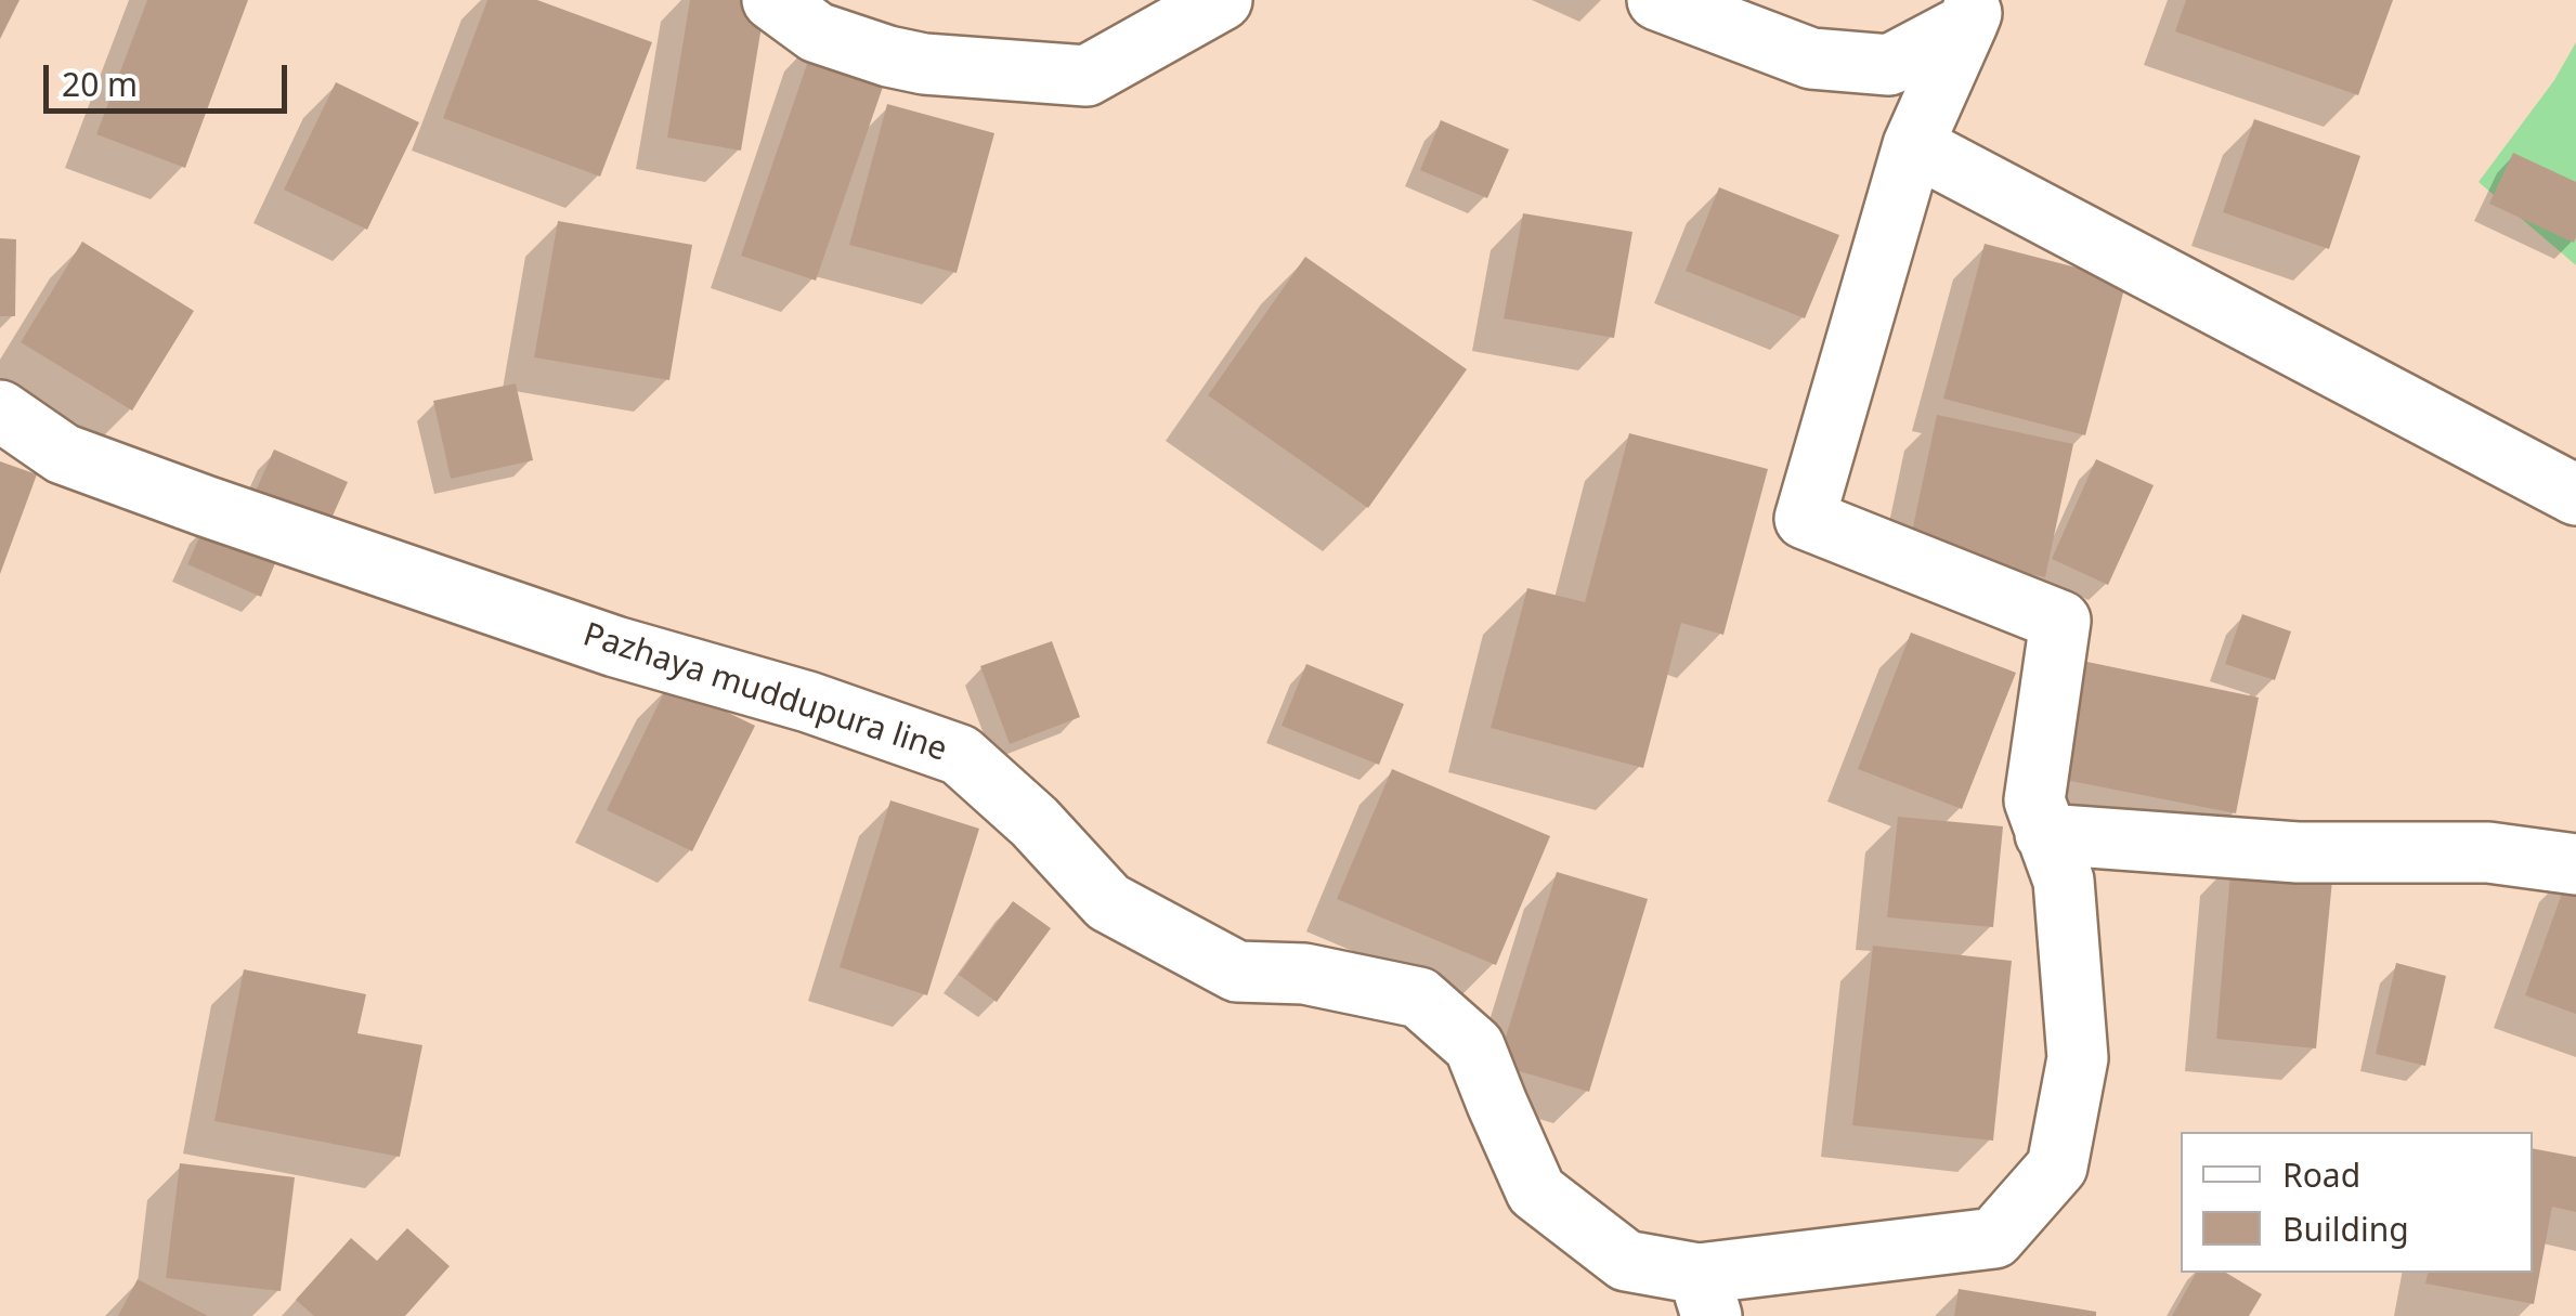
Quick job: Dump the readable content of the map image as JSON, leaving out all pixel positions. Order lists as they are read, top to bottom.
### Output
{
  "streets": {
    "street": ["Pazhaya muddupura line"]
  },
  "legend": ["Road", "Building"],
  "scale_bar": "20 m"
}
